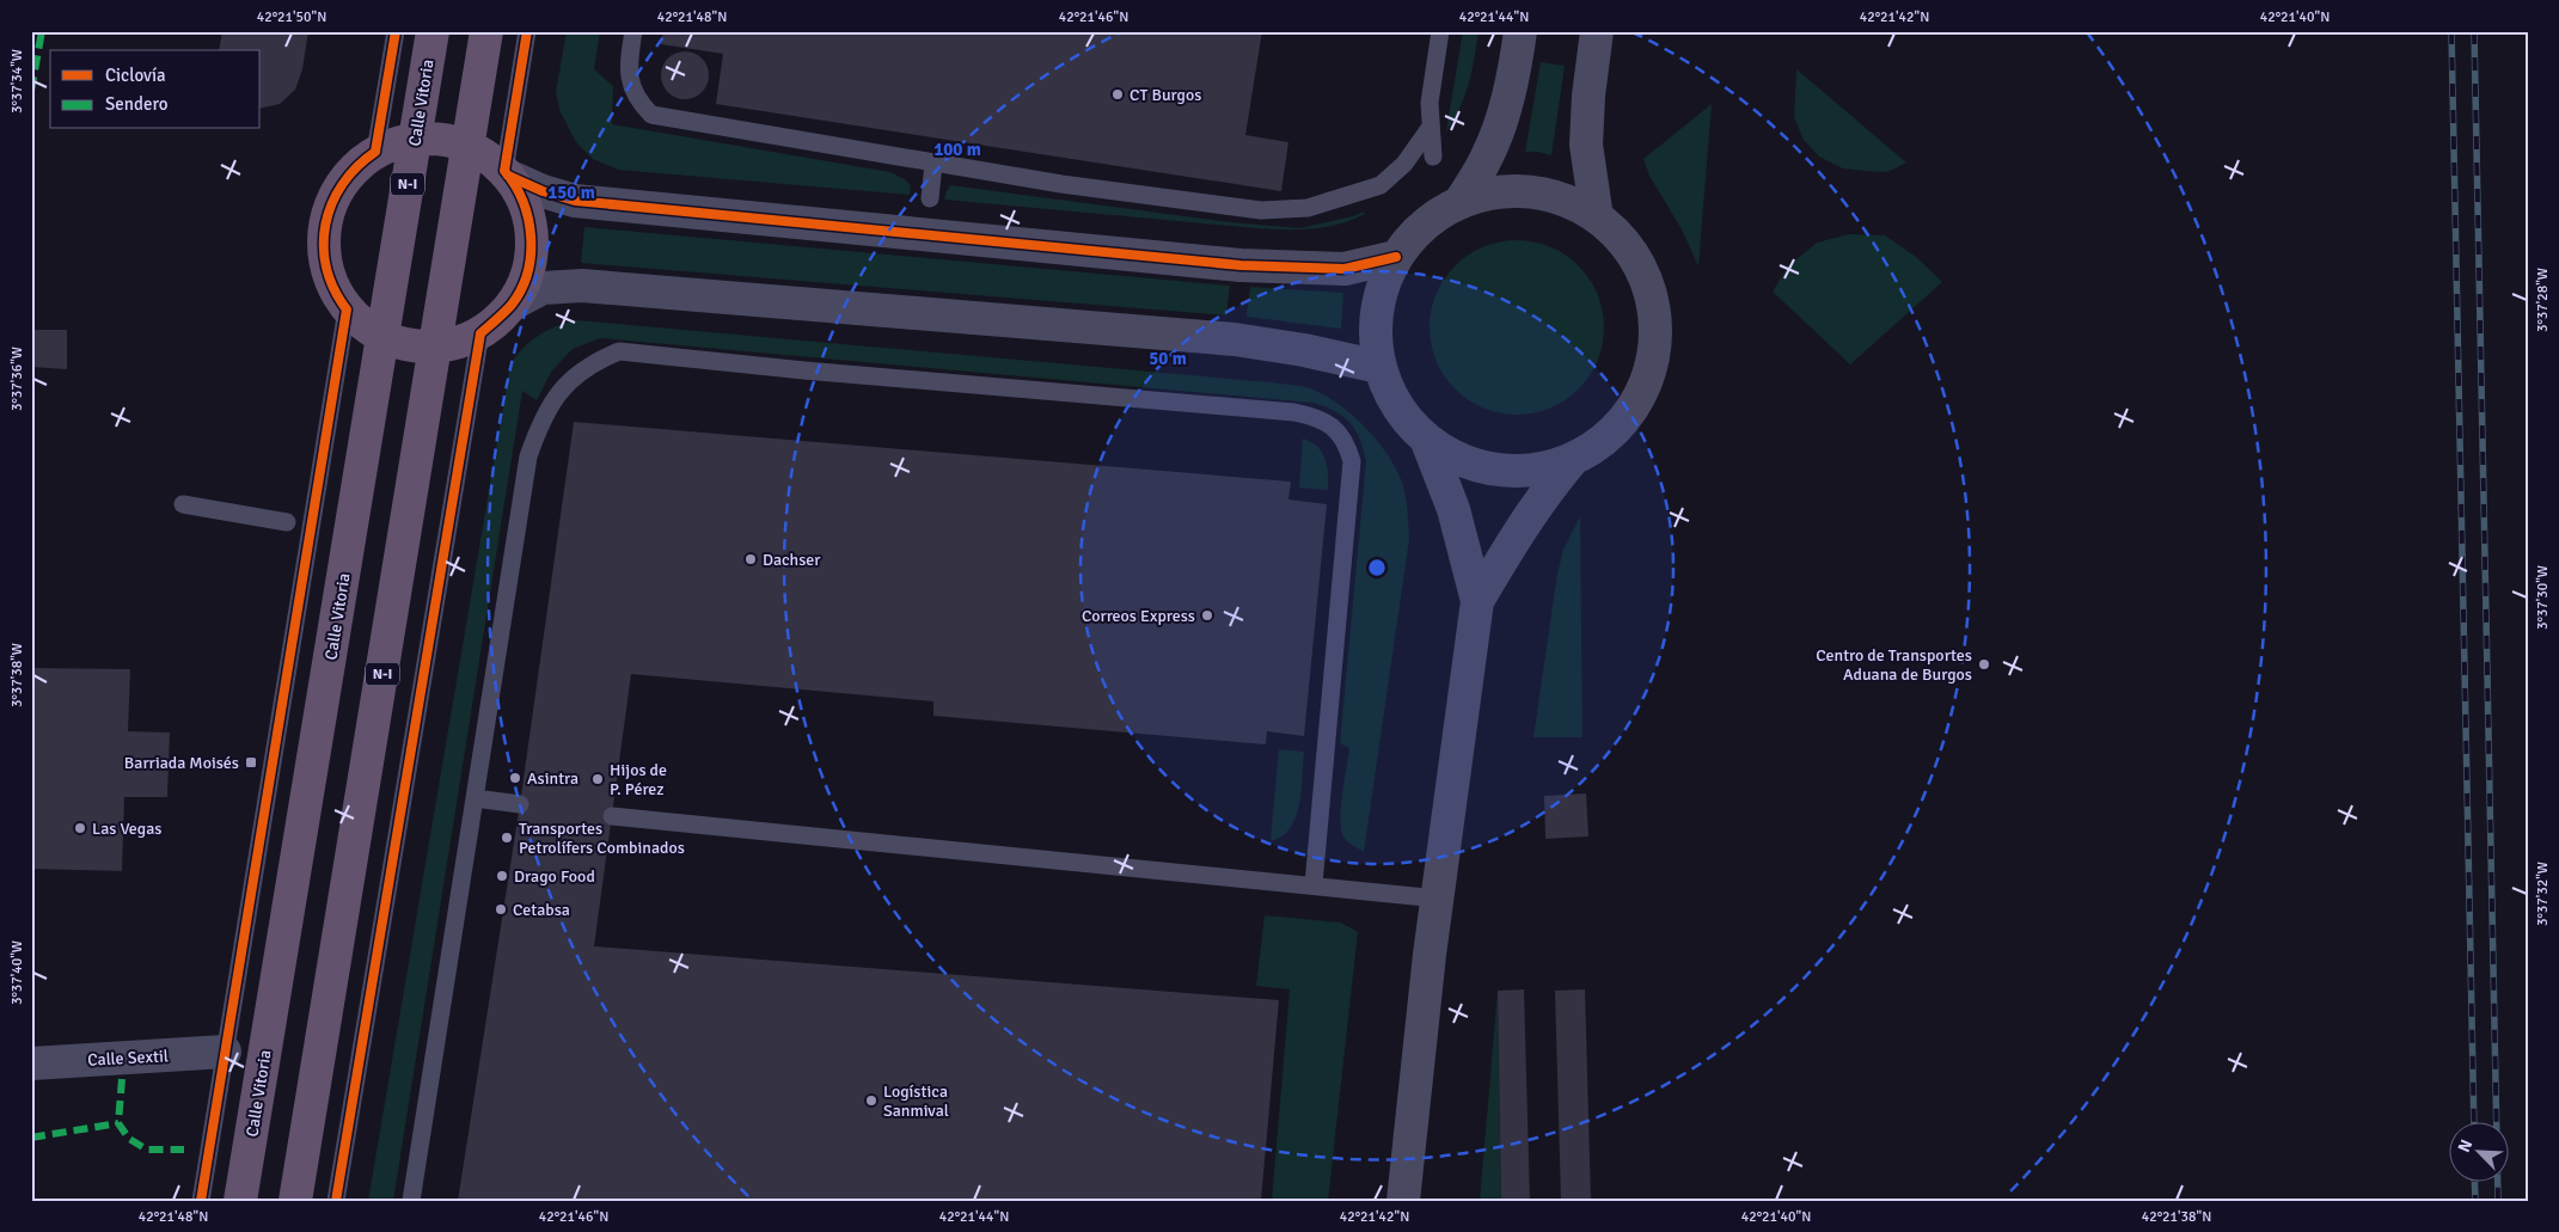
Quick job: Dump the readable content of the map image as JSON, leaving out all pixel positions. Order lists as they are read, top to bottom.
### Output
{
  "streets": {
    "highway": ["Calle Vitoria", "N-I"],
    "street": ["Calle Sextil"]
  },
  "places": {
    "other": [
      "CT Burgos",
      "Dachser",
      "Correos Express",
      "Centro de Transportes Aduana de Burgos",
      "Asintra",
      "Hijos de P. Pérez",
      "Las Vegas",
      "Transportes Petrolífers Combinados",
      "Drago Food",
      "Cetabsa",
      "Logística Sanmival"
    ],
    "transit": ["Barriada Moisés"]
  },
  "legend": ["Ciclovía", "Sendero"],
  "north": "top left",
  "coordinates": [
    "42°21'50\"N",
    "42°21'48\"N",
    "42°21'46\"N",
    "42°21'44\"N",
    "42°21'42\"N",
    "42°21'40\"N",
    "3°37'34\"W",
    "3°37'28\"W",
    "3°37'36\"W",
    "3°37'30\"W",
    "3°37'38\"W",
    "3°37'32\"W",
    "3°37'40\"W",
    "42°21'38\"N"
  ],
  "rings": ["100 m", "150 m", "50 m"]
}
